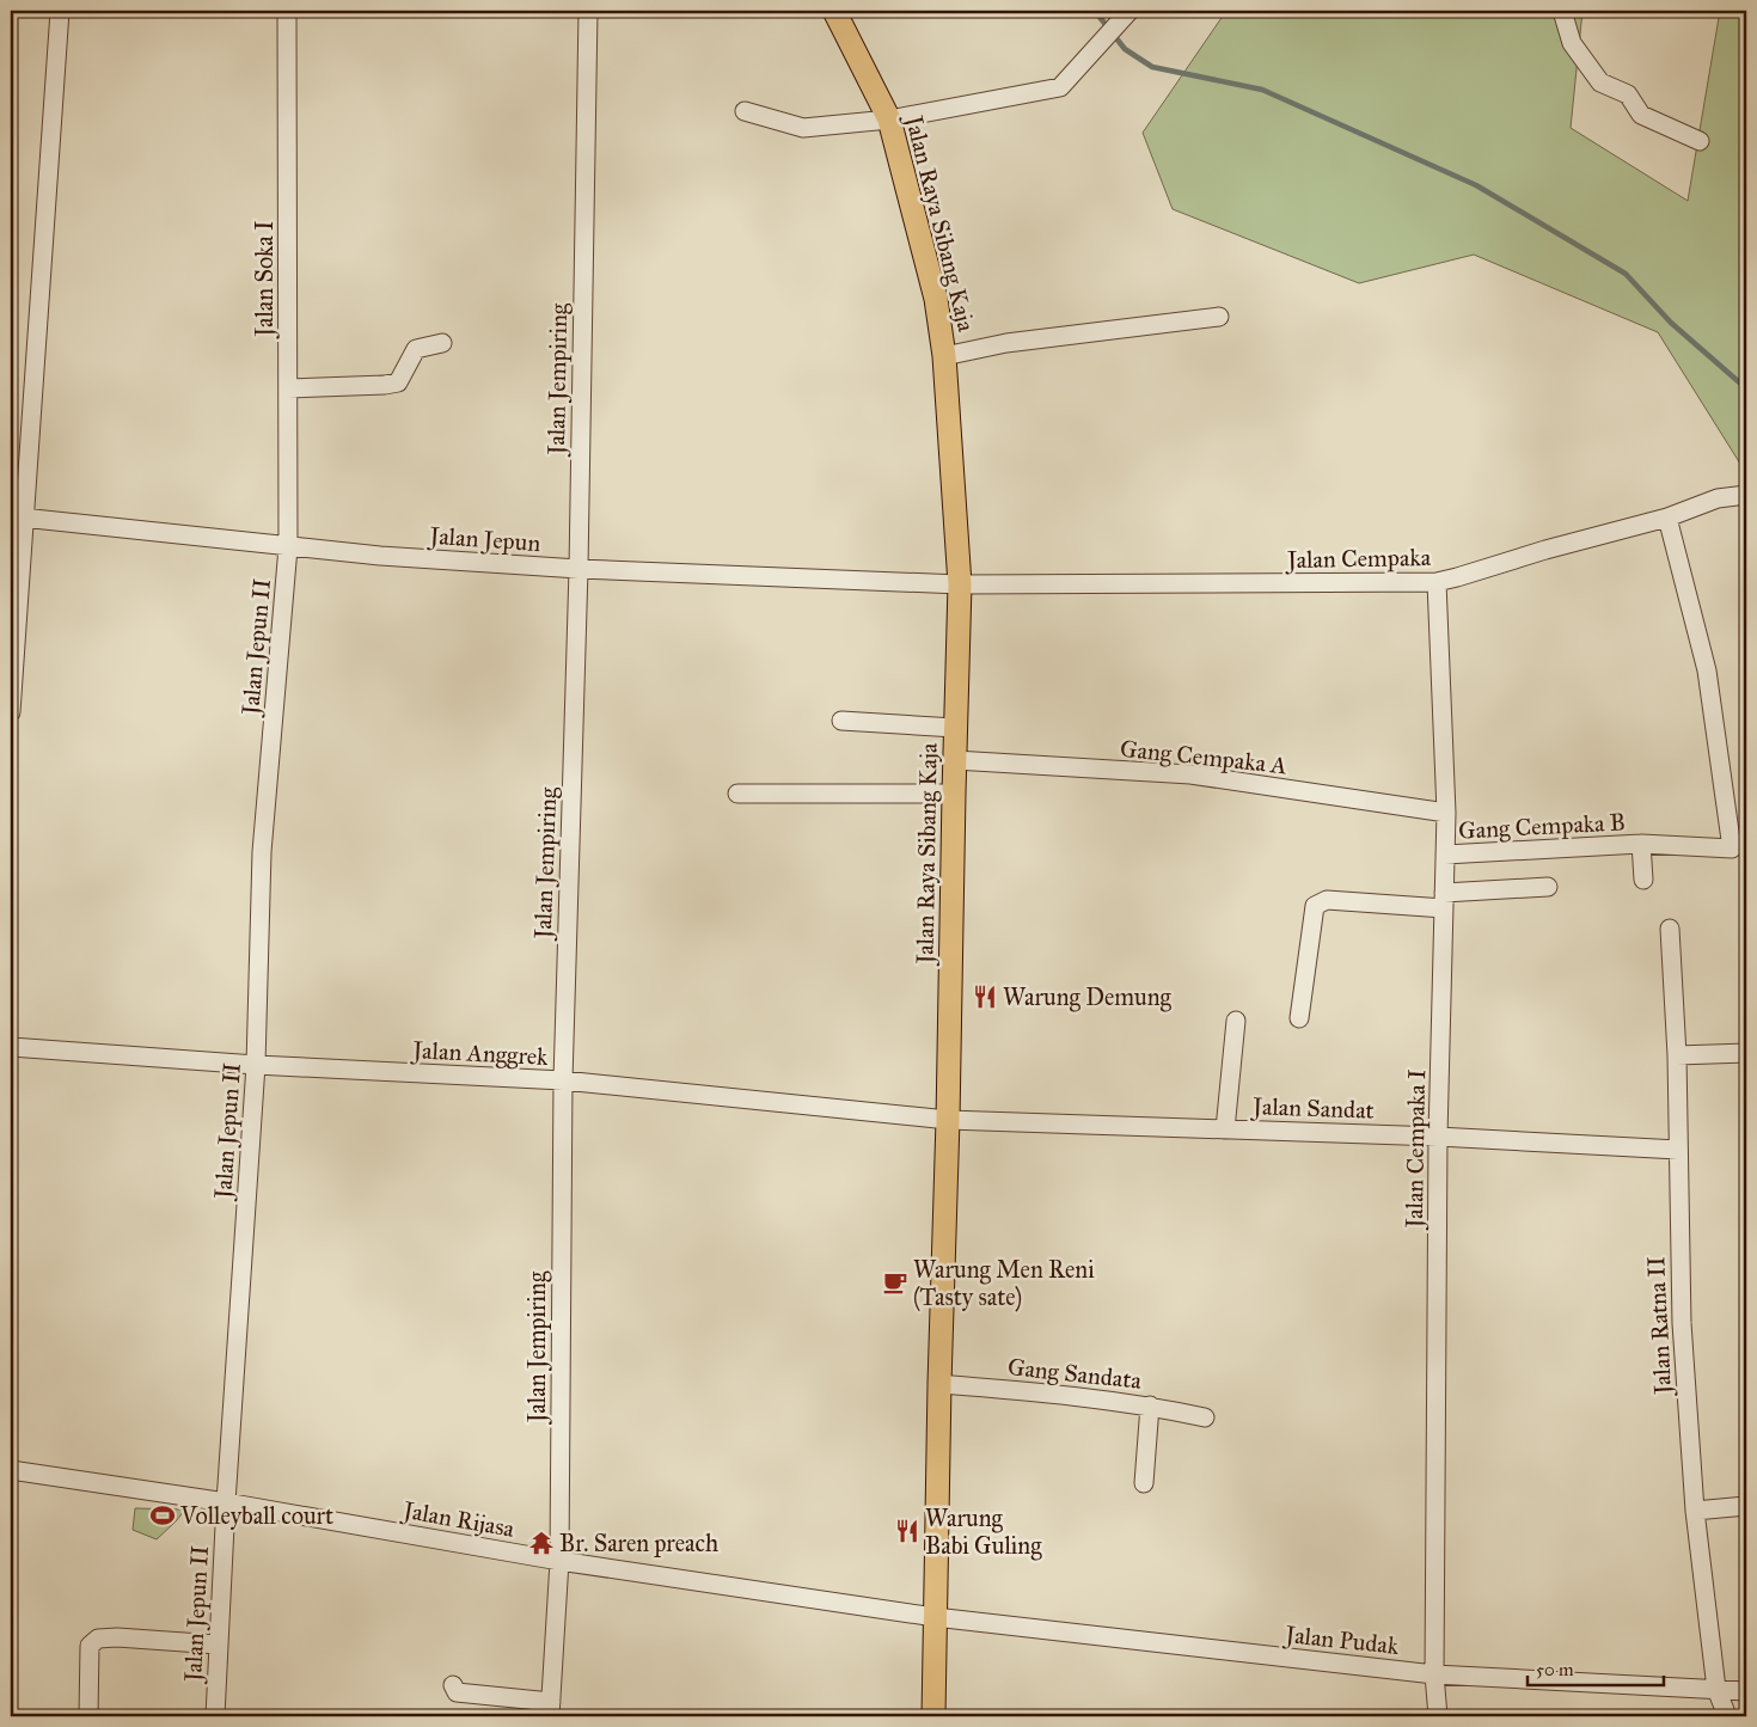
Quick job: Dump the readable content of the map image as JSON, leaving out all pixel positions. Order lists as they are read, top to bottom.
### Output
{
  "streets": {
    "main road": ["Jalan Raya Sibang Kaja"],
    "street": [
      "Jalan Soka I",
      "Jalan Jempiring",
      "Jalan Jepun",
      "Jalan Cempaka",
      "Jalan Jepun II",
      "Gang Cempaka A",
      "Gang Cempaka B",
      "Jalan Anggrek",
      "Jalan Sandat",
      "Jalan Cempaka I",
      "Jalan Ratna II",
      "Gang Sandata",
      "Jalan Rijasa",
      "Jalan Pudak"
    ]
  },
  "crossings": [
    ["Jalan Raya Sibang Kaja", "Jalan Jepun"],
    ["Jalan Raya Sibang Kaja", "Jalan Cempaka"],
    ["Jalan Raya Sibang Kaja", "Gang Cempaka A"],
    ["Jalan Raya Sibang Kaja", "Jalan Anggrek"],
    ["Jalan Raya Sibang Kaja", "Jalan Sandat"],
    ["Jalan Raya Sibang Kaja", "Gang Sandata"],
    ["Jalan Raya Sibang Kaja", "Jalan Rijasa"],
    ["Jalan Raya Sibang Kaja", "Jalan Pudak"],
    ["Jalan Soka I", "Jalan Jepun"],
    ["Jalan Soka I", "Jalan Jepun II"],
    ["Jalan Jempiring", "Jalan Jepun"],
    ["Jalan Jempiring", "Jalan Anggrek"],
    ["Jalan Jempiring", "Jalan Rijasa"],
    ["Jalan Jepun", "Jalan Cempaka"],
    ["Jalan Jepun", "Jalan Jepun II"],
    ["Jalan Cempaka", "Gang Cempaka B"],
    ["Jalan Cempaka", "Jalan Cempaka I"],
    ["Jalan Jepun II", "Jalan Anggrek"],
    ["Jalan Jepun II", "Jalan Rijasa"],
    ["Gang Cempaka A", "Jalan Cempaka I"],
    ["Gang Cempaka B", "Jalan Cempaka I"],
    ["Jalan Anggrek", "Jalan Sandat"],
    ["Jalan Sandat", "Jalan Cempaka I"],
    ["Jalan Sandat", "Jalan Ratna II"],
    ["Jalan Cempaka I", "Jalan Pudak"],
    ["Jalan Ratna II", "Jalan Pudak"],
    ["Jalan Rijasa", "Jalan Pudak"]
  ],
  "places": {
    "restaurant": ["Warung Demung", "Warung Babi Guling"],
    "cafe": ["Warung Men Reni (Tasty sate)"],
    "sports": ["Volleyball court"],
    "temple": ["Br. Saren preach"]
  },
  "scale_bar": "50 m"
}
